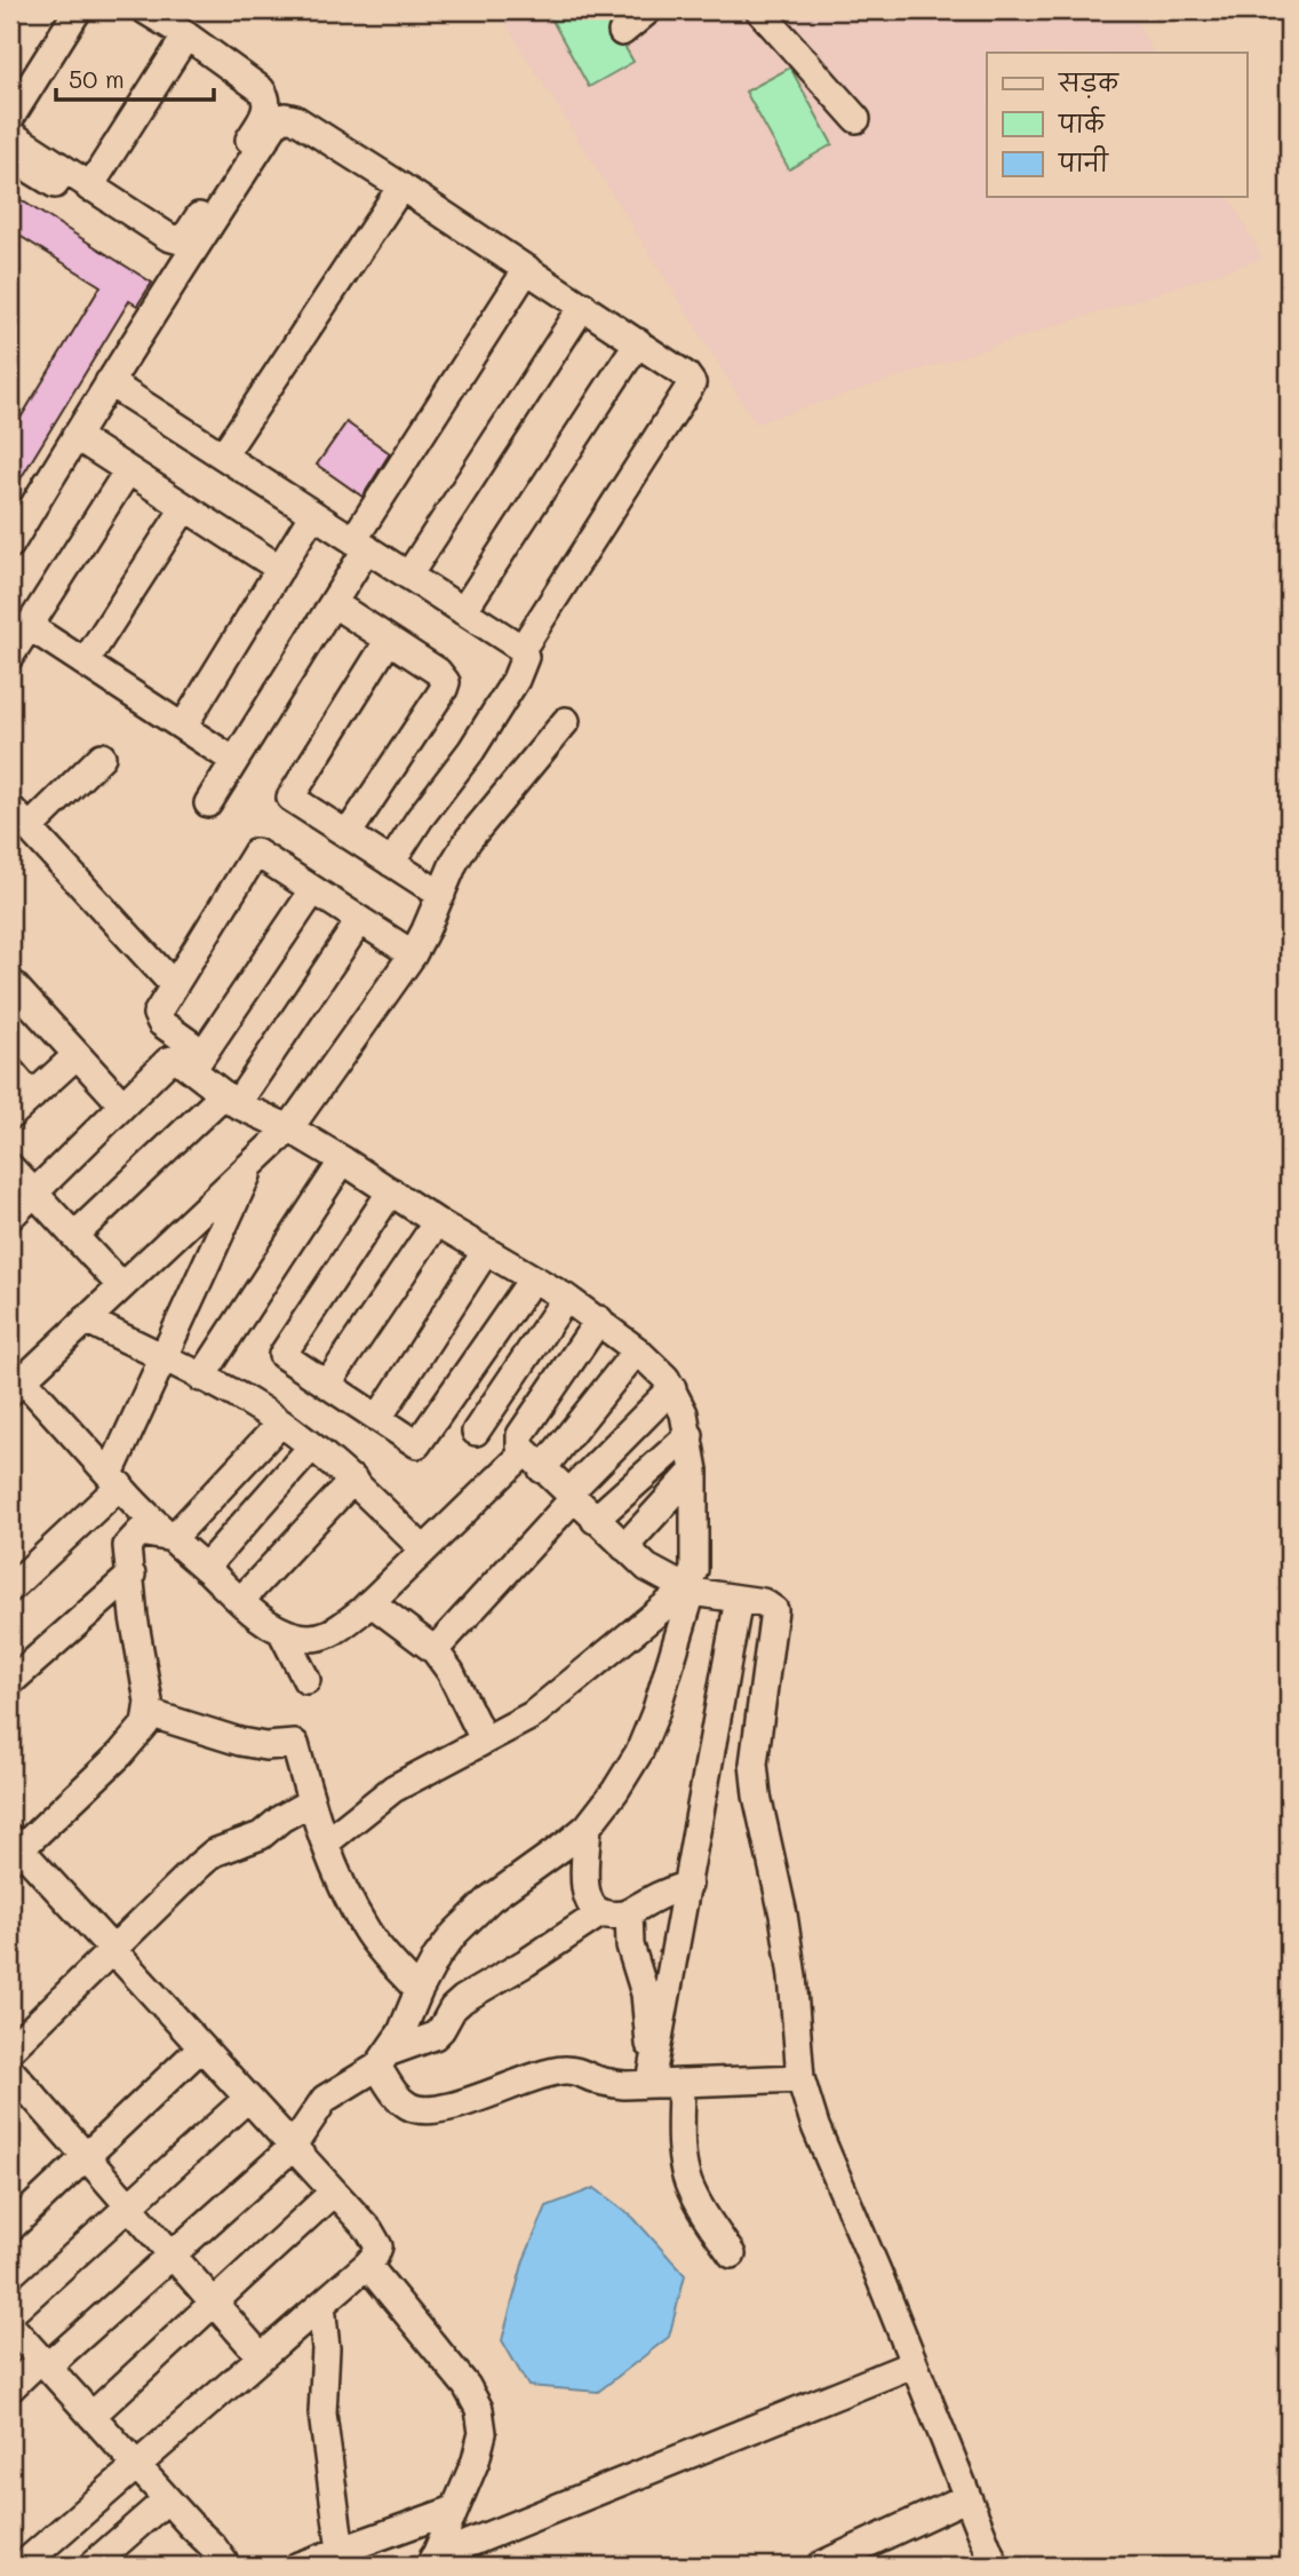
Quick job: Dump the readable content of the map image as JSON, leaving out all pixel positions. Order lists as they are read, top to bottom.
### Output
{
  "legend": ["सड़क", "पार्क", "पानी"],
  "scale_bar": "50 m"
}
